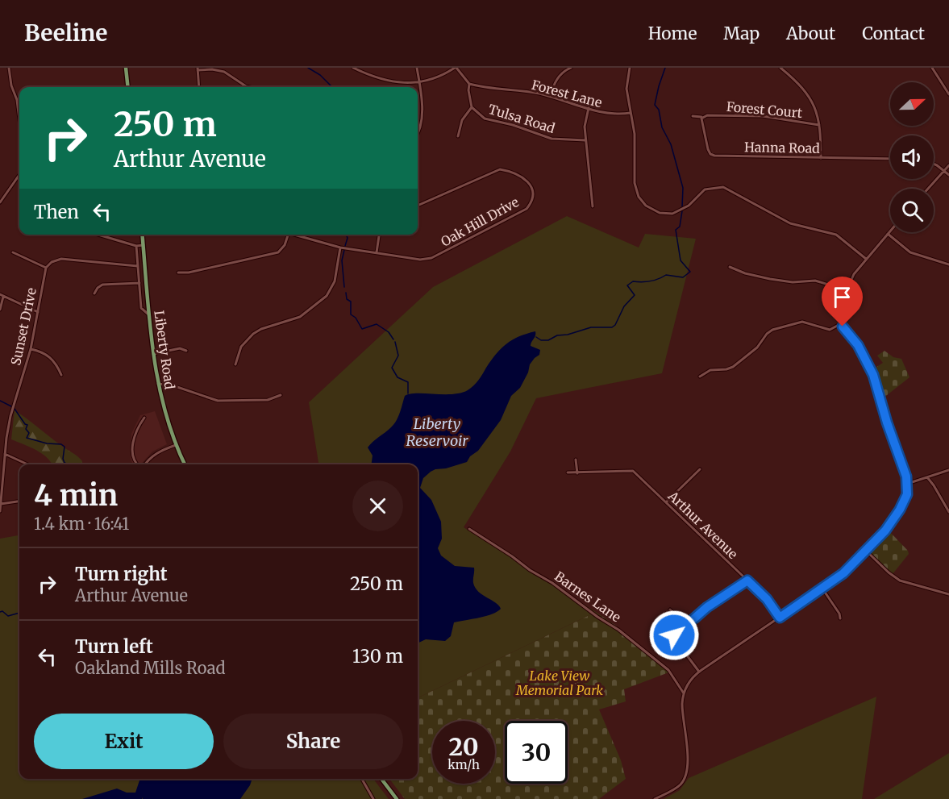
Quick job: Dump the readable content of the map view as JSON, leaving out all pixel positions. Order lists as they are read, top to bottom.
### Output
{
  "streets": {
    "main road": ["Liberty Road"],
    "street": [
      "Forest Lane",
      "Forest Court",
      "Tulsa Road",
      "Hanna Road",
      "Oak Hill Drive",
      "Sunset Drive",
      "Arthur Avenue",
      "Barnes Lane"
    ]
  },
  "crossings": [
    ["Forest Lane", "Tulsa Road"],
    ["Forest Court", "Hanna Road"]
  ],
  "water": ["Liberty Reservoir"],
  "parks": ["Lake View Memorial Park"],
  "north": "right",
  "page": {
    "header": "Beeline",
    "nav": [
      "Home",
      "Map",
      "About",
      "Contact"
    ],
    "turn": ["250 m", "Arthur Avenue"],
    "then": "Then",
    "heading": ["4 min", "1.4 km · 16:41"],
    "list": [
      {
        "name": "Turn right",
        "note": "Arthur Avenue",
        "value": "250 m"
      },
      {
        "name": "Turn left",
        "note": "Oakland Mills Road",
        "value": "130 m"
      }
    ],
    "buttons": ["Exit", "Share"],
    "speed": "20 km/h",
    "limit": "30"
  }
}
